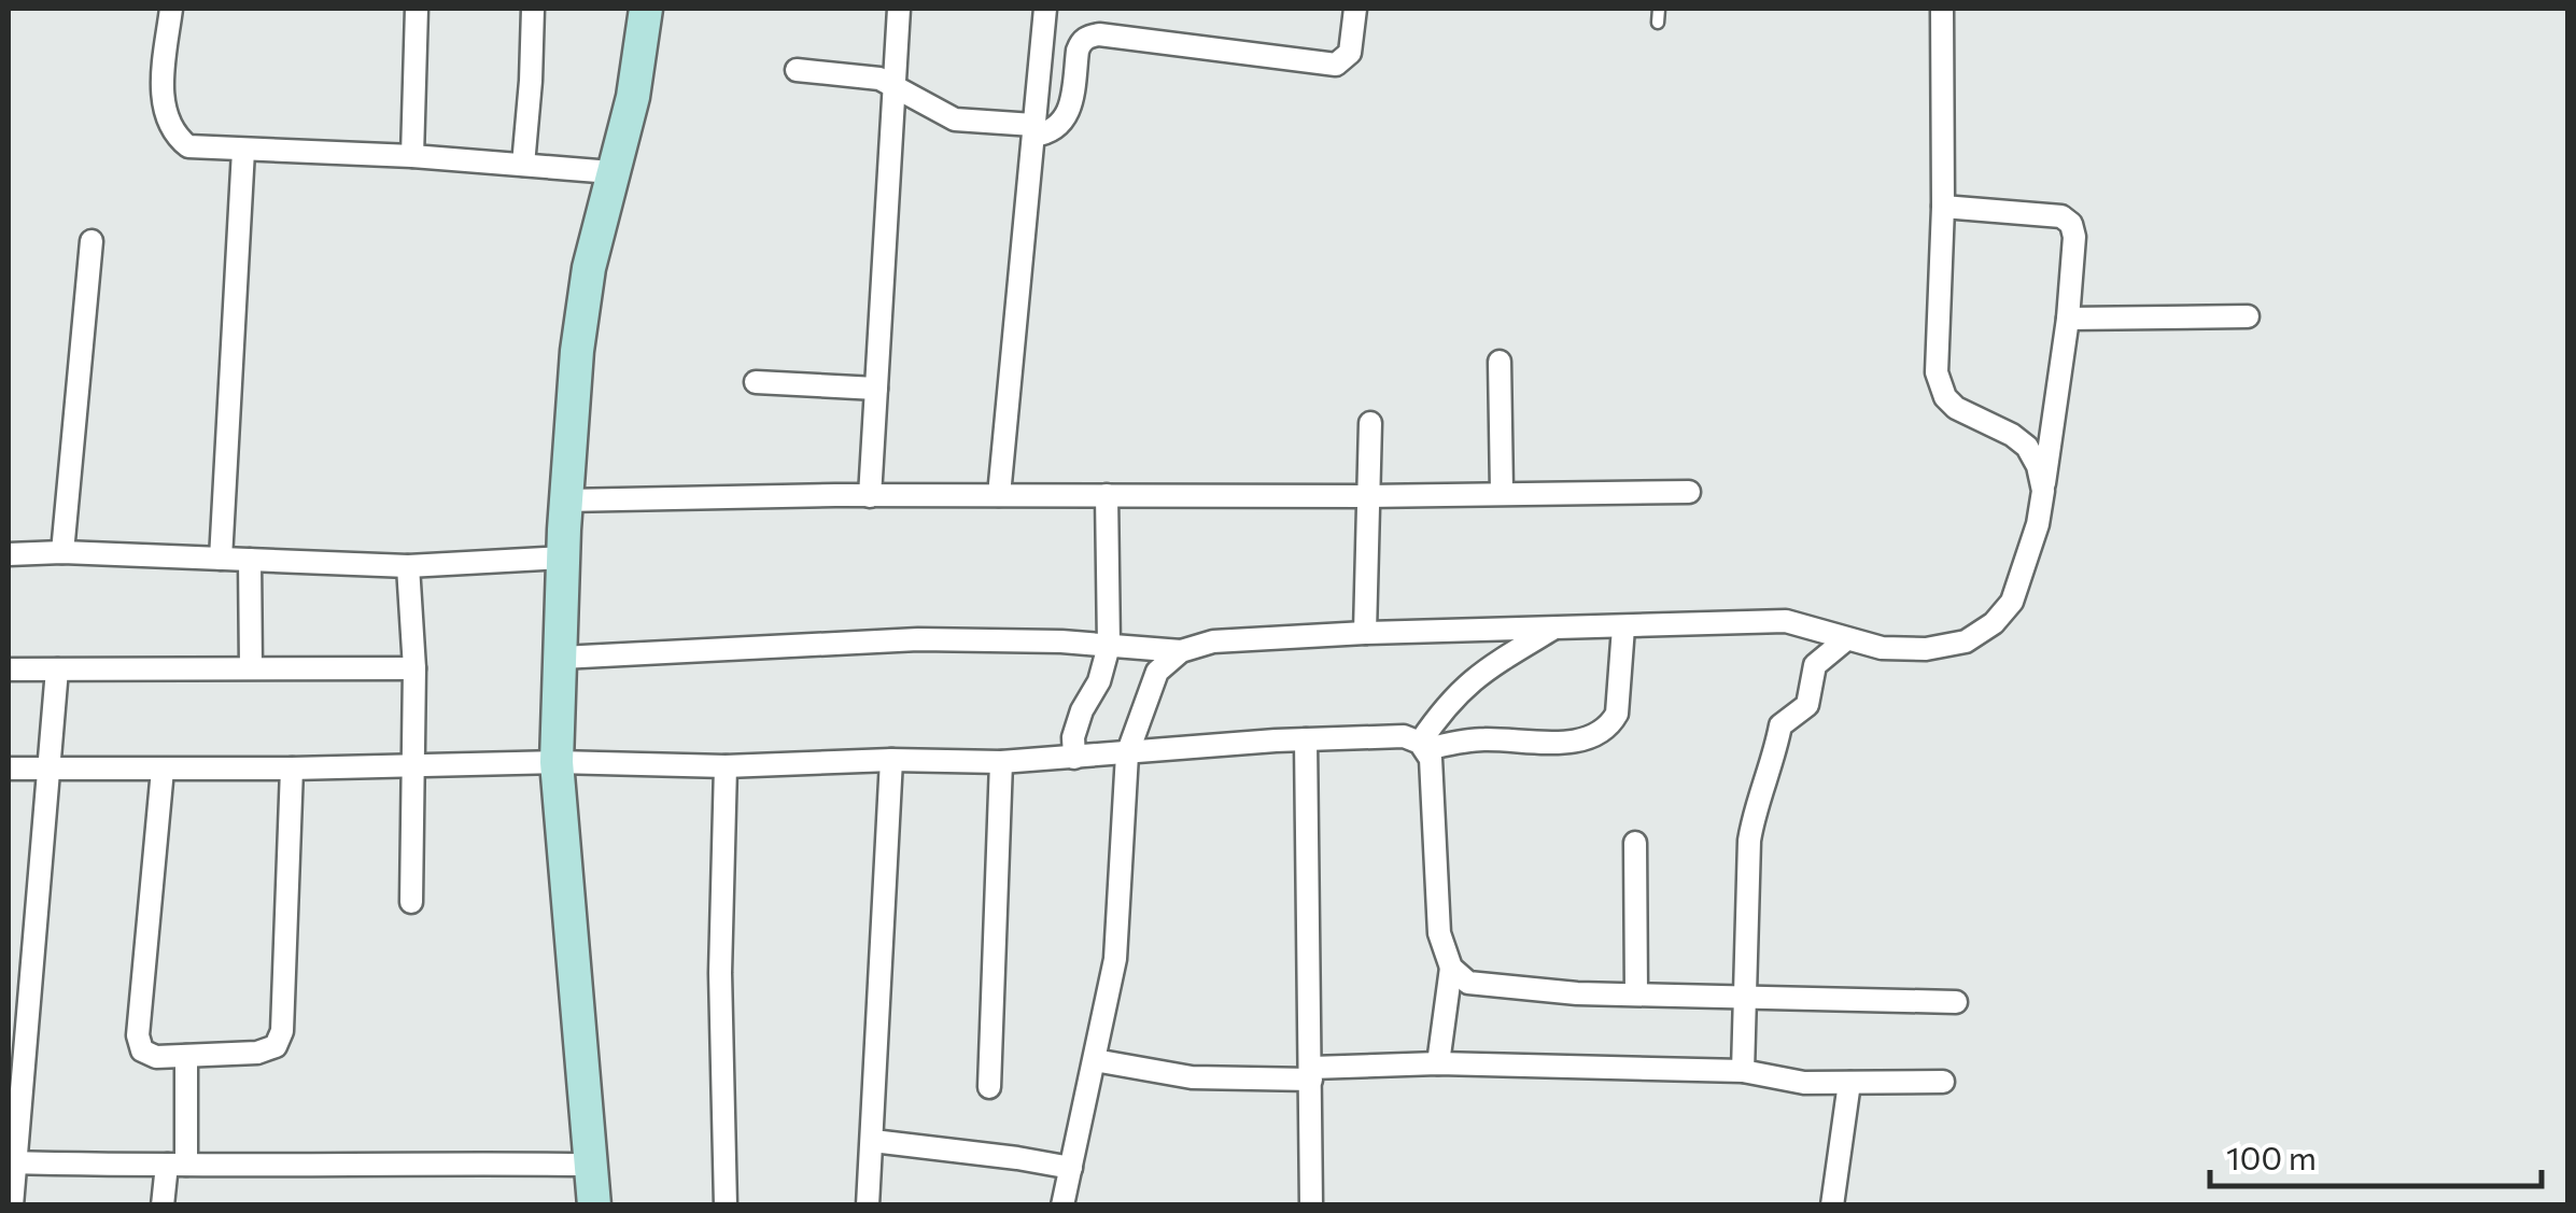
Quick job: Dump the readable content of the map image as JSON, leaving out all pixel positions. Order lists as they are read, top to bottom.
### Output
{
  "scale_bar": "100 m"
}
